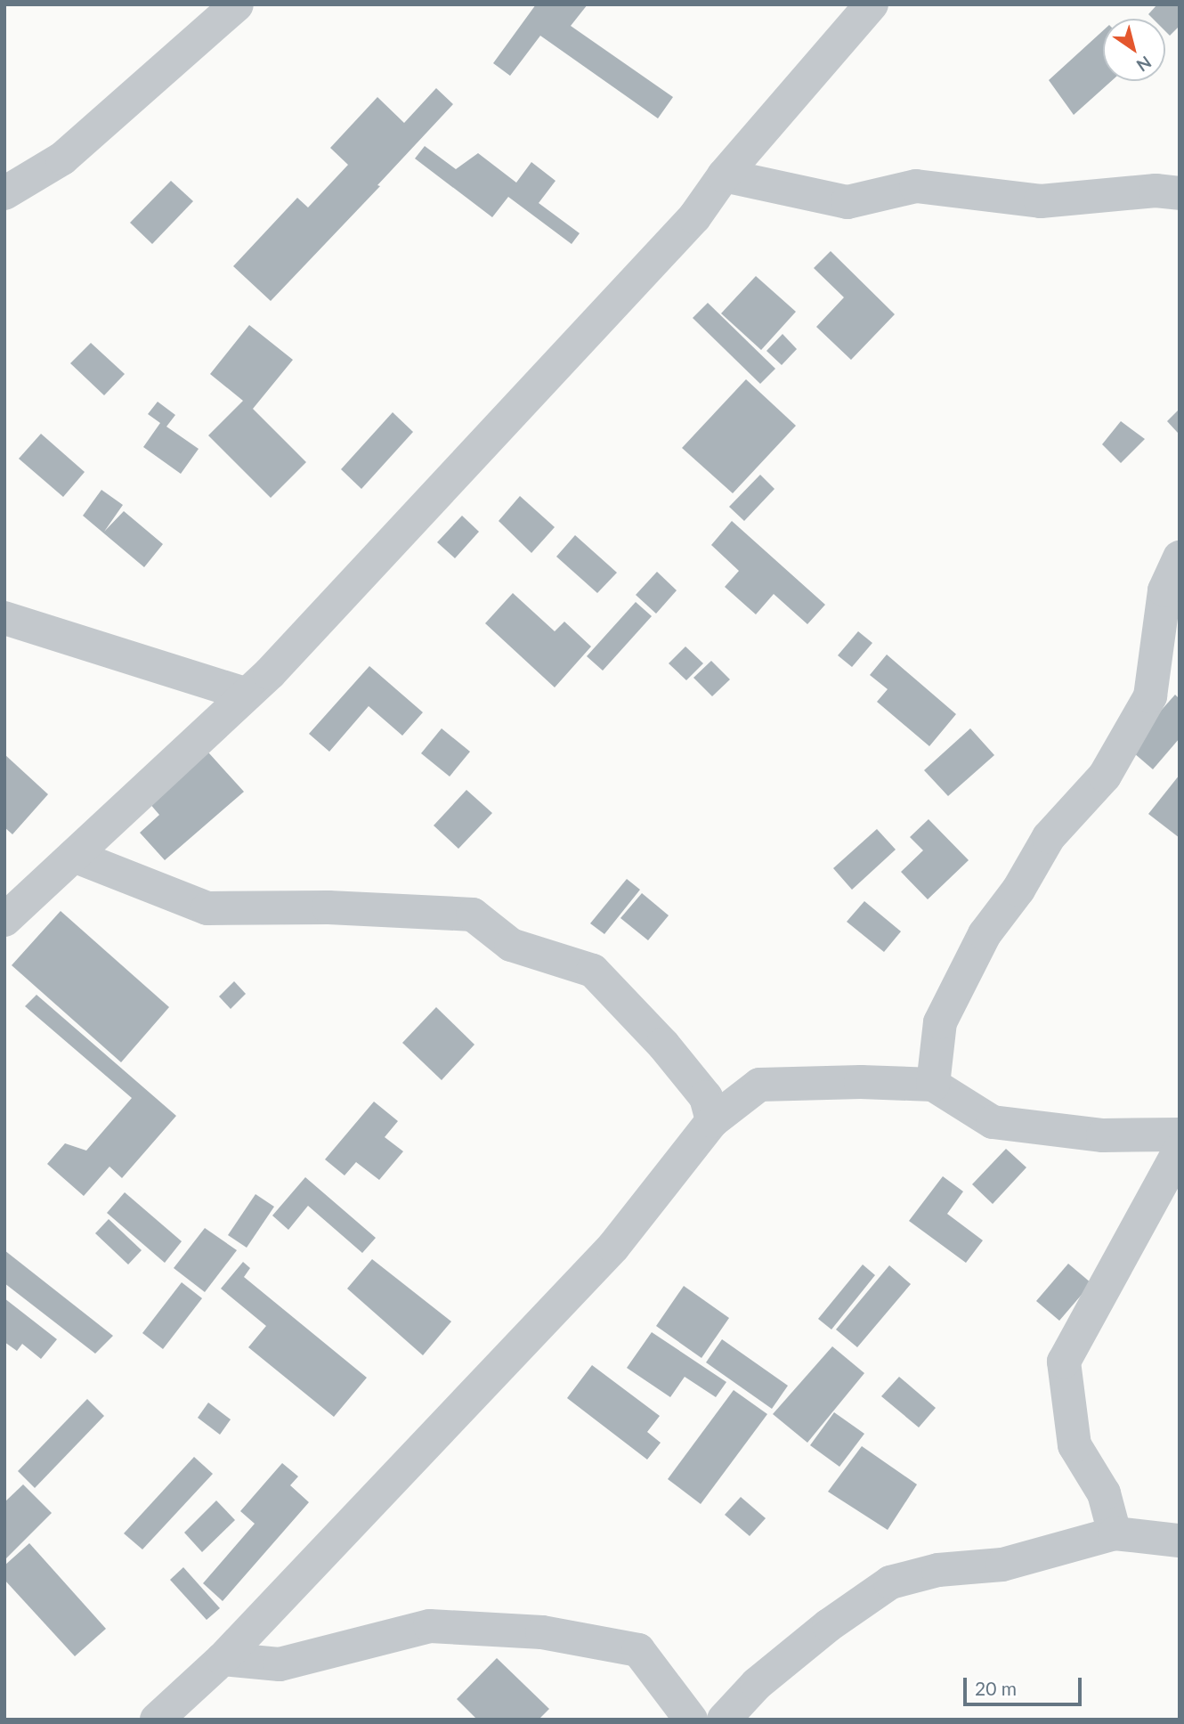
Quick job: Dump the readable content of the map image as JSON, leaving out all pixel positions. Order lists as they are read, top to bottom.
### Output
{
  "scale_bar": "20 m",
  "north": "bottom right"
}
